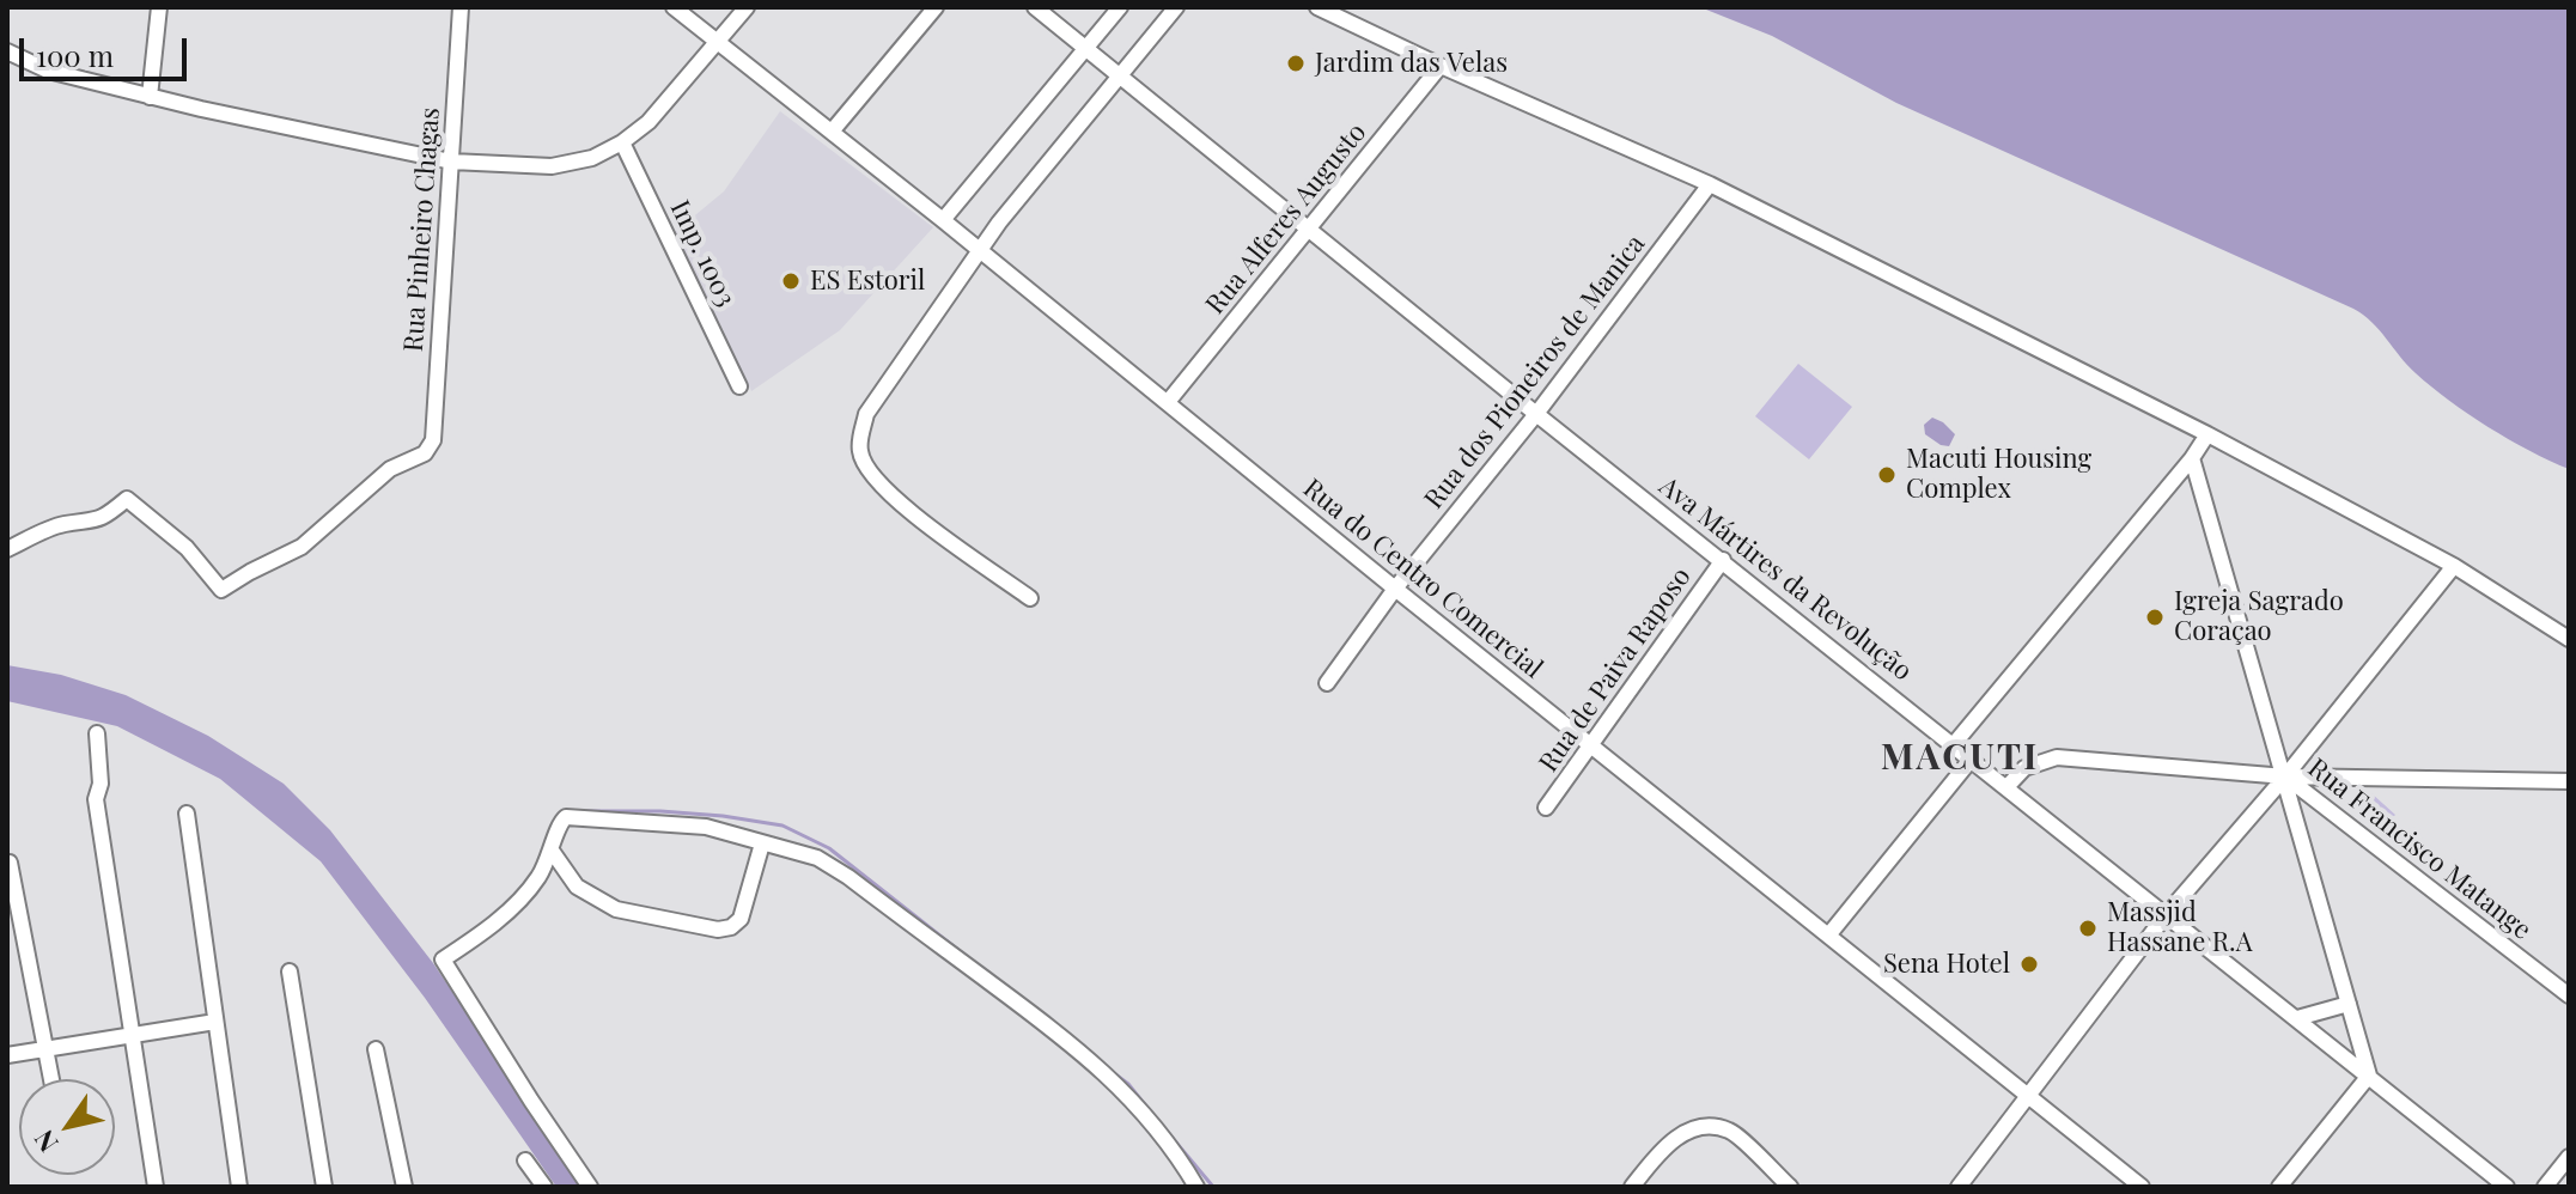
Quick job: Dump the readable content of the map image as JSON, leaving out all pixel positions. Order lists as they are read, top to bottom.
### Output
{
  "streets": {
    "street": [
      "Rua Alferes Augusto",
      "Rua Pinheiro Chagas",
      "Imp. 1003",
      "Rua dos Pioneiros de Manica",
      "Rua do Centro Comercial",
      "Ava Mártires da Revolução",
      "Rua de Paiva Raposo",
      "Rua Francisco Matange"
    ]
  },
  "crossings": [
    ["Rua Alferes Augusto", "Rua do Centro Comercial"],
    ["Rua Alferes Augusto", "Ava Mártires da Revolução"],
    ["Rua dos Pioneiros de Manica", "Rua do Centro Comercial"],
    ["Rua dos Pioneiros de Manica", "Ava Mártires da Revolução"],
    ["Rua do Centro Comercial", "Rua de Paiva Raposo"],
    ["Ava Mártires da Revolução", "Rua de Paiva Raposo"]
  ],
  "districts": ["MACUTI"],
  "places": [
    "Jardim das Velas",
    "ES Estoril",
    "Macuti Housing Complex",
    "Igreja Sagrado Coraçao",
    "Massjid Hassane R.A",
    "Sena Hotel"
  ],
  "scale_bar": "100 m",
  "north": "bottom left"
}
